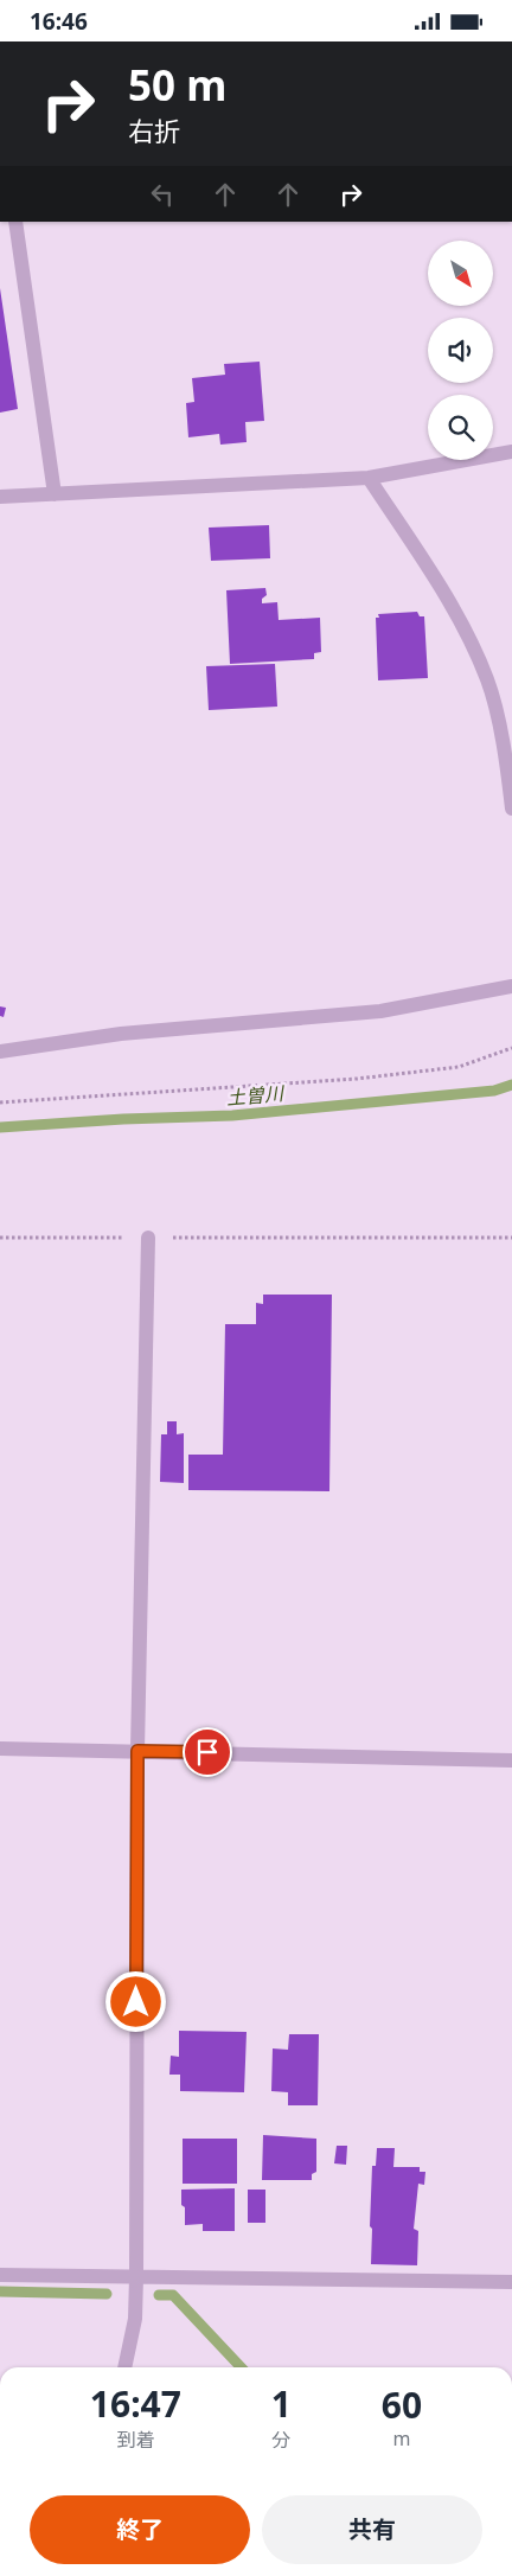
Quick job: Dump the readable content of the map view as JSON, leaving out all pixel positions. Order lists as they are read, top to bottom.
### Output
{
  "water": ["土曽川"],
  "north": "bottom right",
  "page": {
    "status": "16:46",
    "turn": ["50 m", "右折"],
    "eta": [
      "16:47",
      "到着",
      "1",
      "分",
      "60",
      "m"
    ],
    "buttons": ["終了", "共有"]
  }
}
